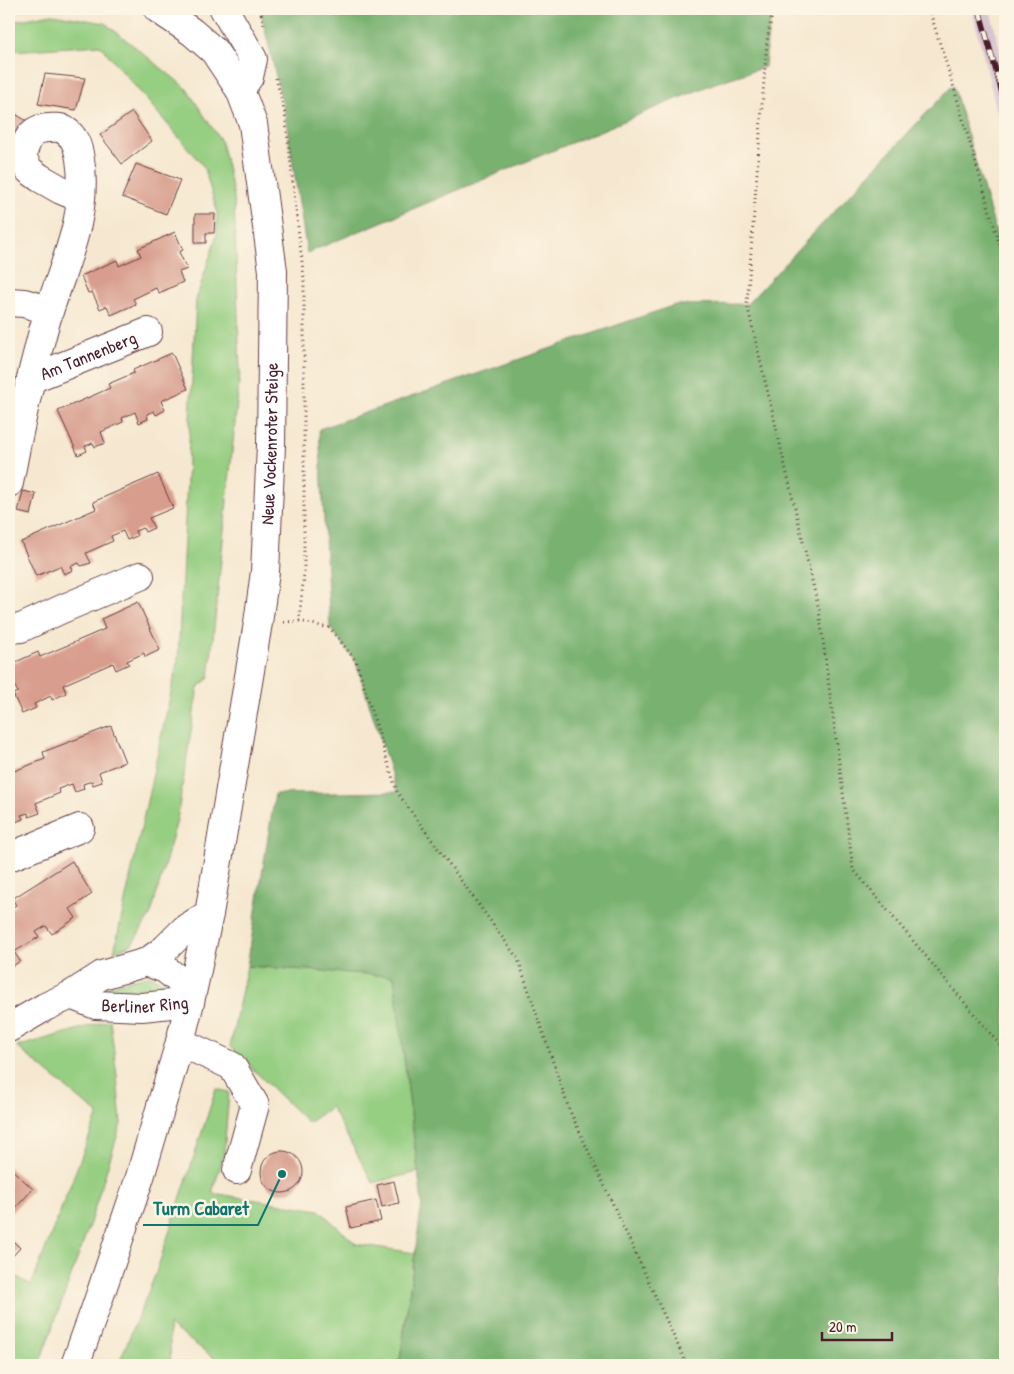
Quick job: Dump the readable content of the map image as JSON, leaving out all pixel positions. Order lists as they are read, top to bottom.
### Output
{
  "streets": {
    "main road": ["Am Tannenberg", "Neue Vockenroter Steige", "Berliner Ring"]
  },
  "crossings": [
    ["Neue Vockenroter Steige", "Berliner Ring"]
  ],
  "places": ["Turm Cabaret"],
  "scale_bar": "20 m"
}
